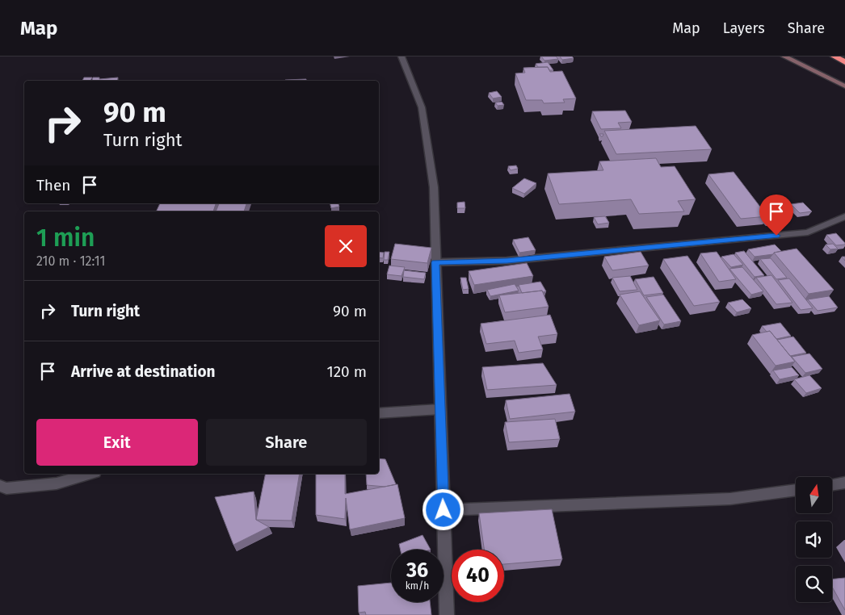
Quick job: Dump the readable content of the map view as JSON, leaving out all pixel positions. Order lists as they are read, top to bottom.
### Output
{
  "north": "top",
  "page": {
    "header": "Map",
    "nav": ["Map", "Layers", "Share"],
    "turn": ["90 m", "Turn right"],
    "then": "Then",
    "heading": ["1 min", "210 m · 12:11"],
    "list": [
      {
        "name": "Turn right",
        "value": "90 m"
      },
      {
        "name": "Arrive at destination",
        "value": "120 m"
      }
    ],
    "buttons": ["Exit", "Share"],
    "speed": "36 km/h",
    "limit": "40"
  }
}
